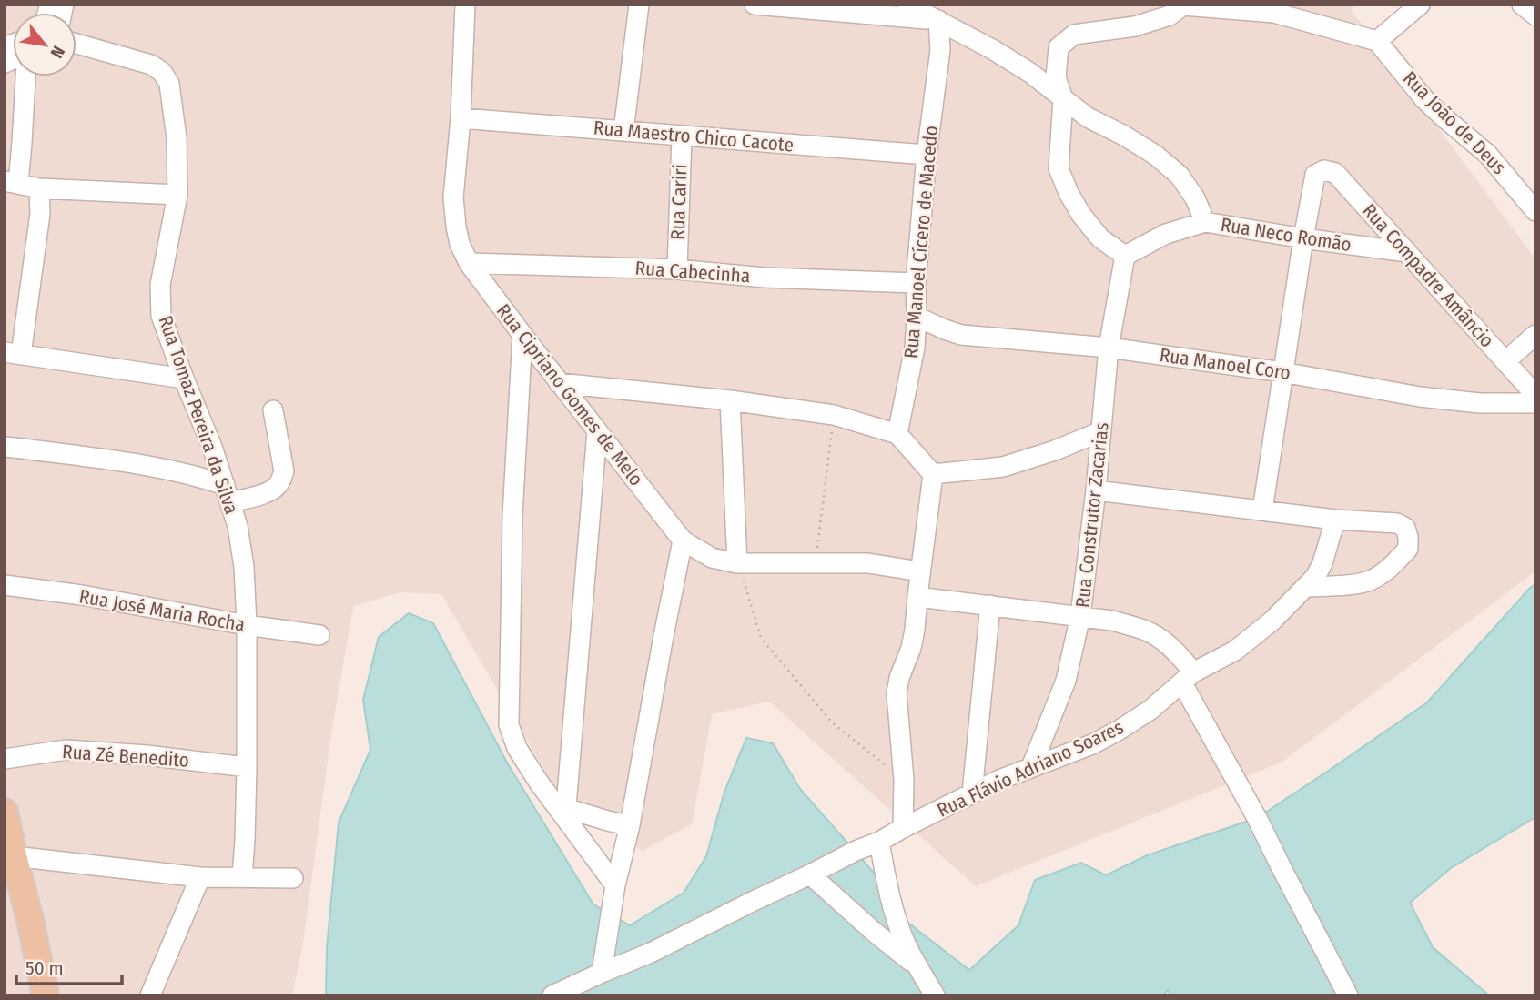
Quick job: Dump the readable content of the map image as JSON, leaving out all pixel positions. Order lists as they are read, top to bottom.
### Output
{
  "streets": {
    "street": [
      "Rua João de Deus",
      "Rua Maestro Chico Cacote",
      "Rua Cariri",
      "Rua Neco Romão",
      "Rua Manoel Cícero de Macedo",
      "Rua Cabecinha",
      "Rua Compadre Amâncio",
      "Rua Manoel Coro",
      "Rua Cipriano Gomes de Melo",
      "Rua Tomaz Pereira da Silva",
      "Rua Construtor Zacarias",
      "Rua José Maria Rocha",
      "Rua Zé Benedito",
      "Rua Flávio Adriano Soares"
    ]
  },
  "crossings": [
    ["Rua Maestro Chico Cacote", "Rua Cariri"],
    ["Rua Maestro Chico Cacote", "Rua Manoel Cícero de Macedo"],
    ["Rua Maestro Chico Cacote", "Rua Cipriano Gomes de Melo"],
    ["Rua Cariri", "Rua Cabecinha"],
    ["Rua Neco Romão", "Rua Compadre Amâncio"],
    ["Rua Neco Romão", "Rua Construtor Zacarias"],
    ["Rua Manoel Cícero de Macedo", "Rua Cabecinha"],
    ["Rua Manoel Cícero de Macedo", "Rua Manoel Coro"],
    ["Rua Cabecinha", "Rua Cipriano Gomes de Melo"],
    ["Rua Manoel Coro", "Rua Construtor Zacarias"],
    ["Rua Tomaz Pereira da Silva", "Rua José Maria Rocha"],
    ["Rua Tomaz Pereira da Silva", "Rua Zé Benedito"],
    ["Rua Construtor Zacarias", "Rua Flávio Adriano Soares"]
  ],
  "scale_bar": "50 m",
  "north": "bottom right"
}
